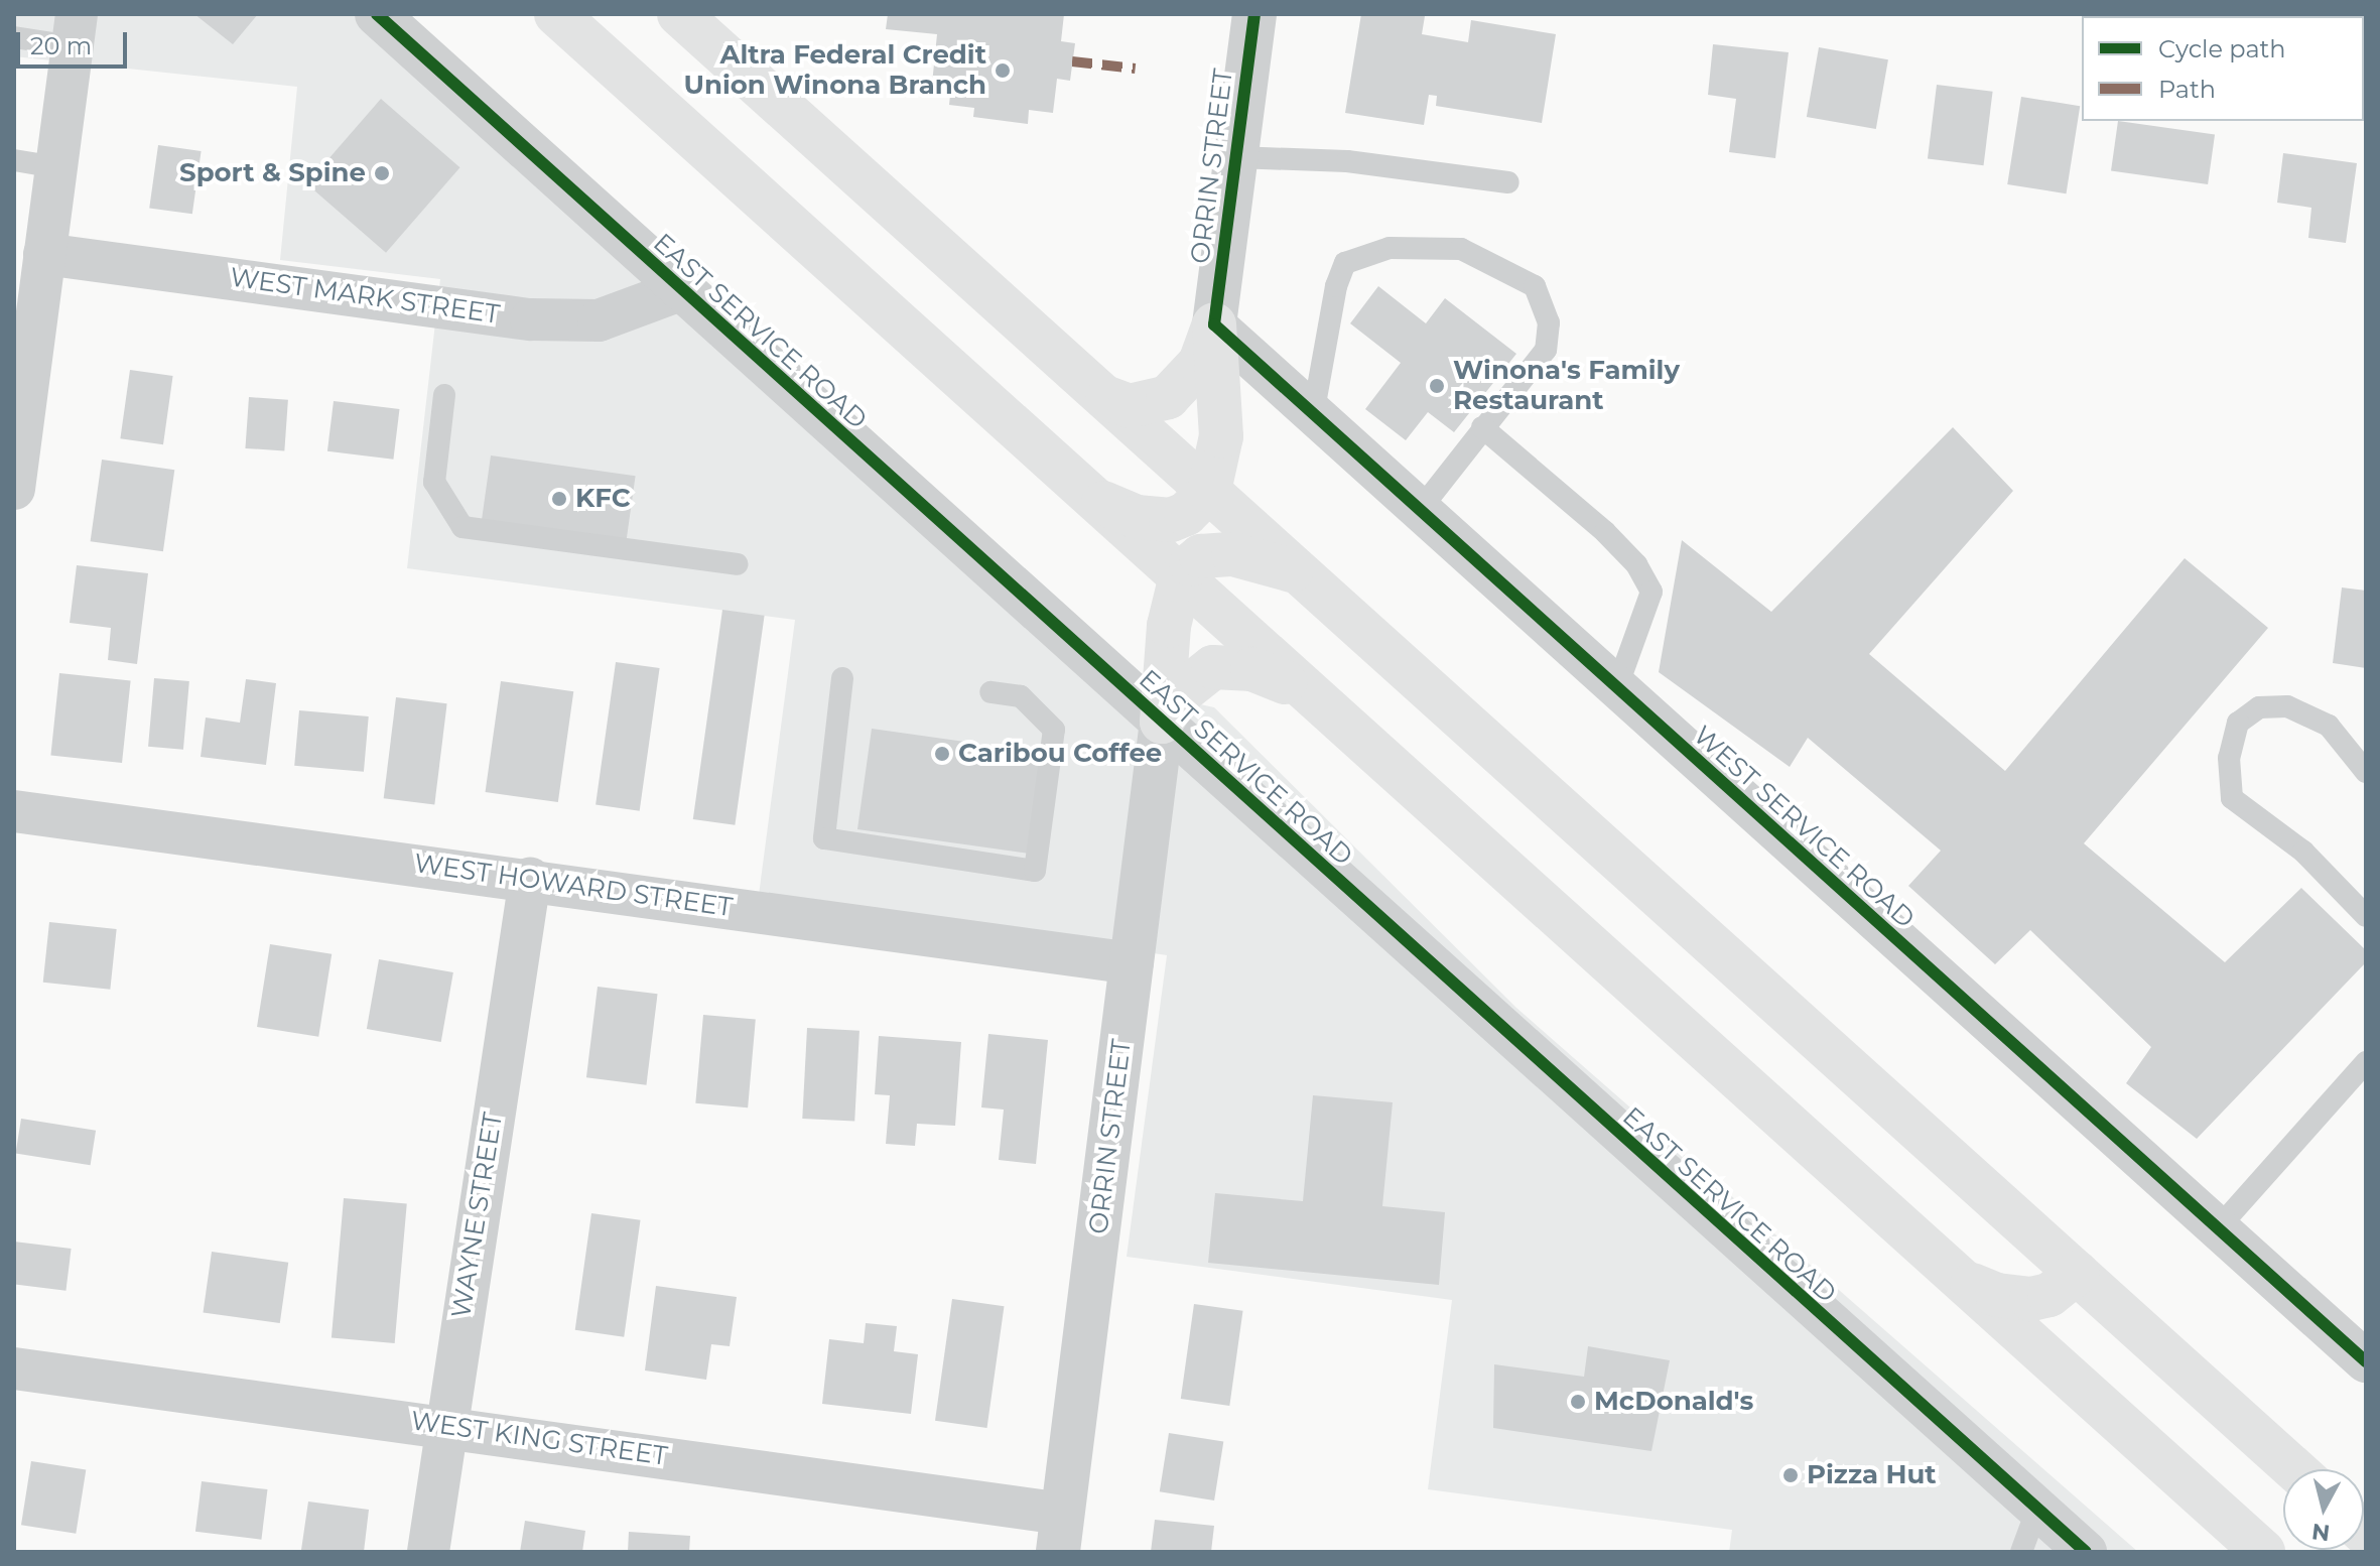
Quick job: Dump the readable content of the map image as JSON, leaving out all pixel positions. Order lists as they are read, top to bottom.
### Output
{
  "streets": {
    "street": [
      "ORRIN STREET",
      "WEST MARK STREET",
      "EAST SERVICE ROAD",
      "WEST SERVICE ROAD",
      "WEST HOWARD STREET",
      "WAYNE STREET",
      "WEST KING STREET"
    ]
  },
  "crossings": [
    ["ORRIN STREET", "EAST SERVICE ROAD"],
    ["ORRIN STREET", "WEST SERVICE ROAD"],
    ["ORRIN STREET", "WEST HOWARD STREET"],
    ["ORRIN STREET", "WEST KING STREET"],
    ["WEST MARK STREET", "EAST SERVICE ROAD"],
    ["WEST HOWARD STREET", "WAYNE STREET"],
    ["WAYNE STREET", "WEST KING STREET"]
  ],
  "places": [
    "Altra Federal Credit Union Winona Branch",
    "Sport & Spine",
    "Winona's Family Restaurant",
    "KFC",
    "Caribou Coffee",
    "McDonald's",
    "Pizza Hut"
  ],
  "legend": ["Cycle path", "Path"],
  "scale_bar": "20 m",
  "north": "bottom"
}
